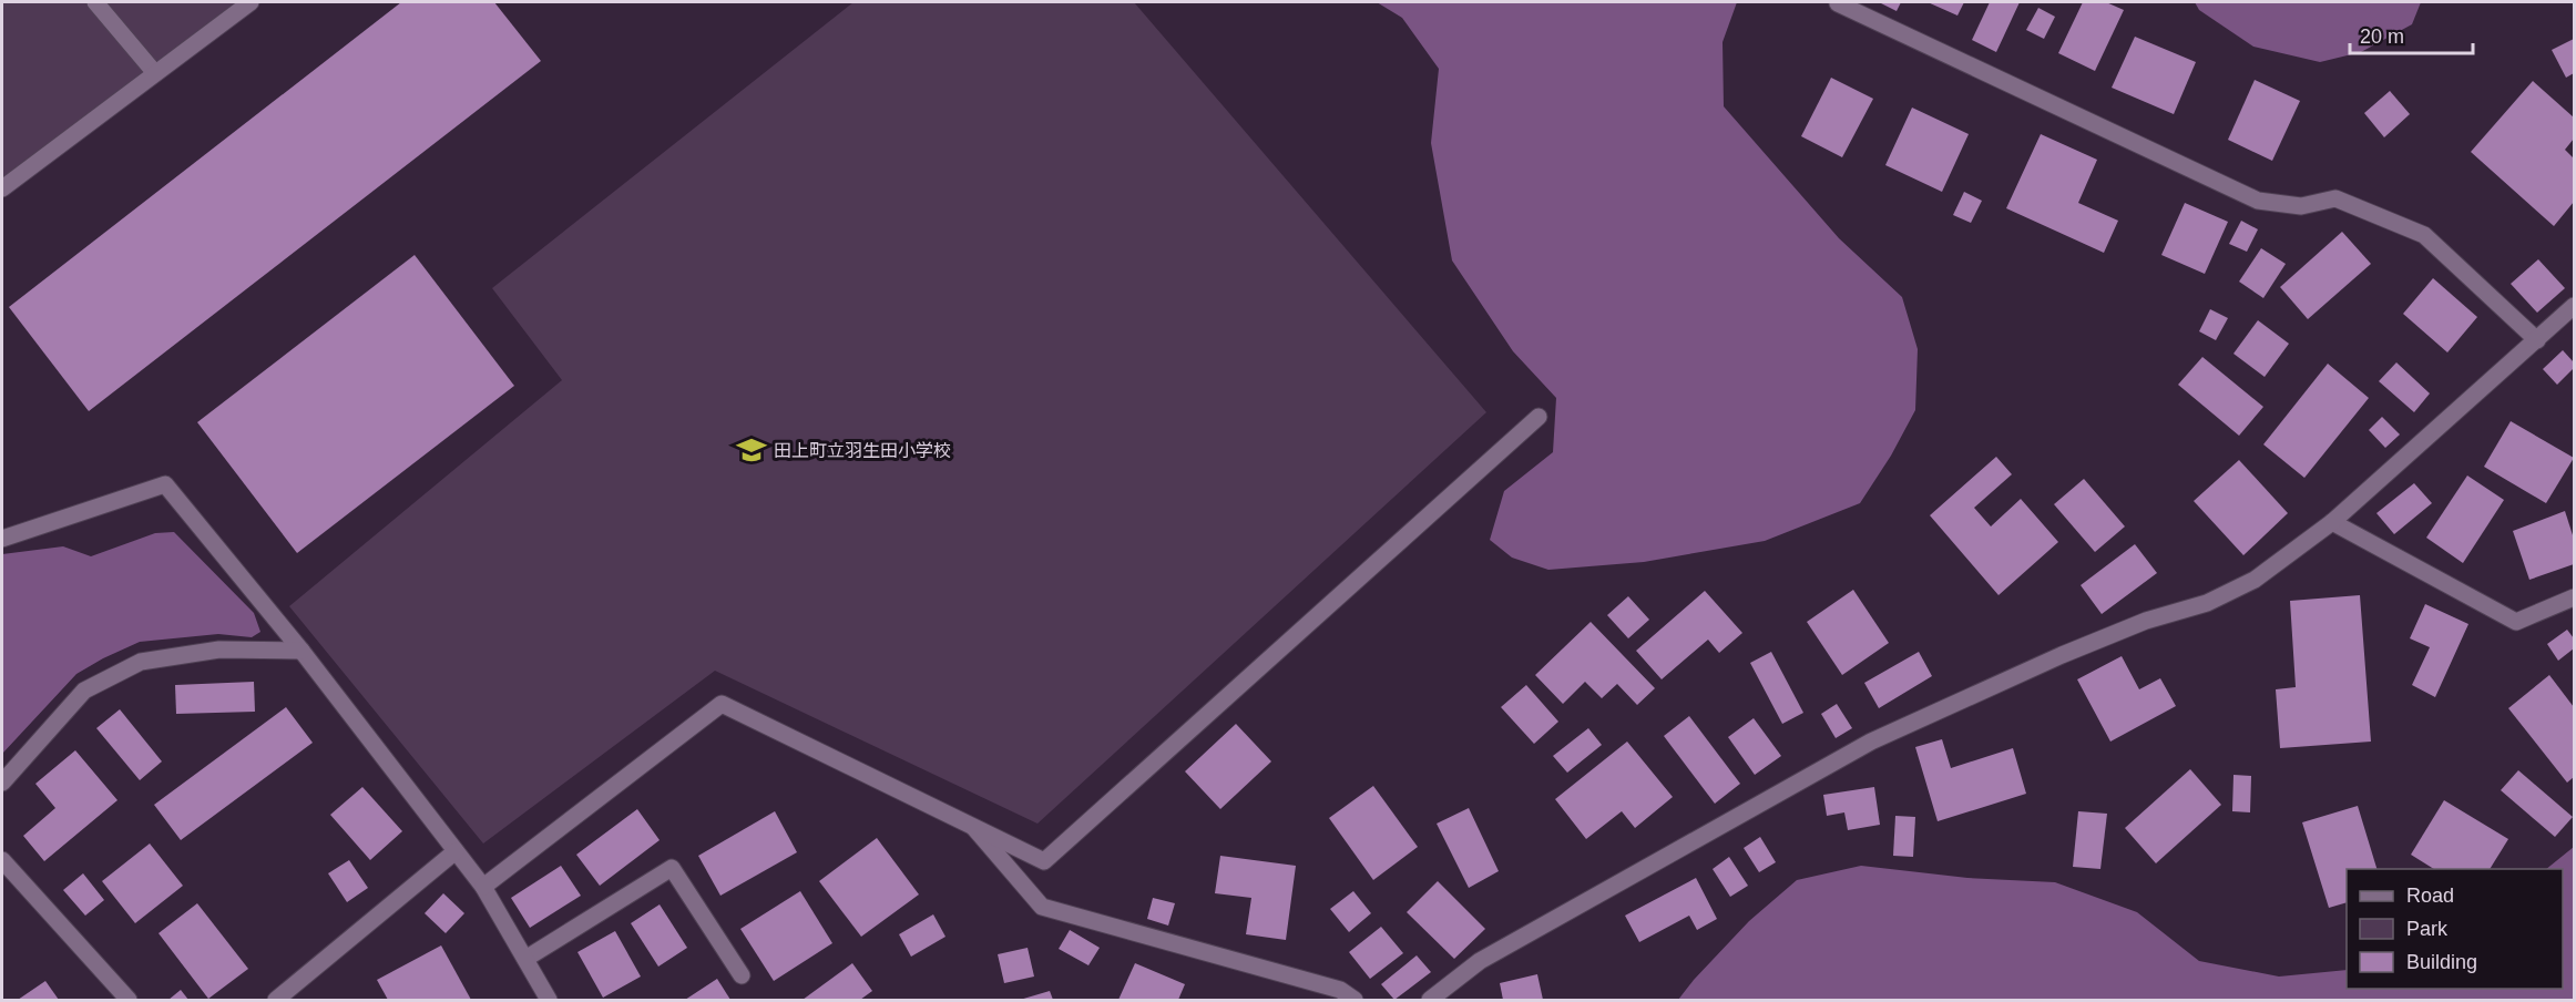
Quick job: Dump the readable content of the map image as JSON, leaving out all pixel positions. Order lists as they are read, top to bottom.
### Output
{
  "places": {
    "school or university": ["田上町立羽生田小学校"]
  },
  "legend": ["Road", "Park", "Building"],
  "scale_bar": "20 m"
}
